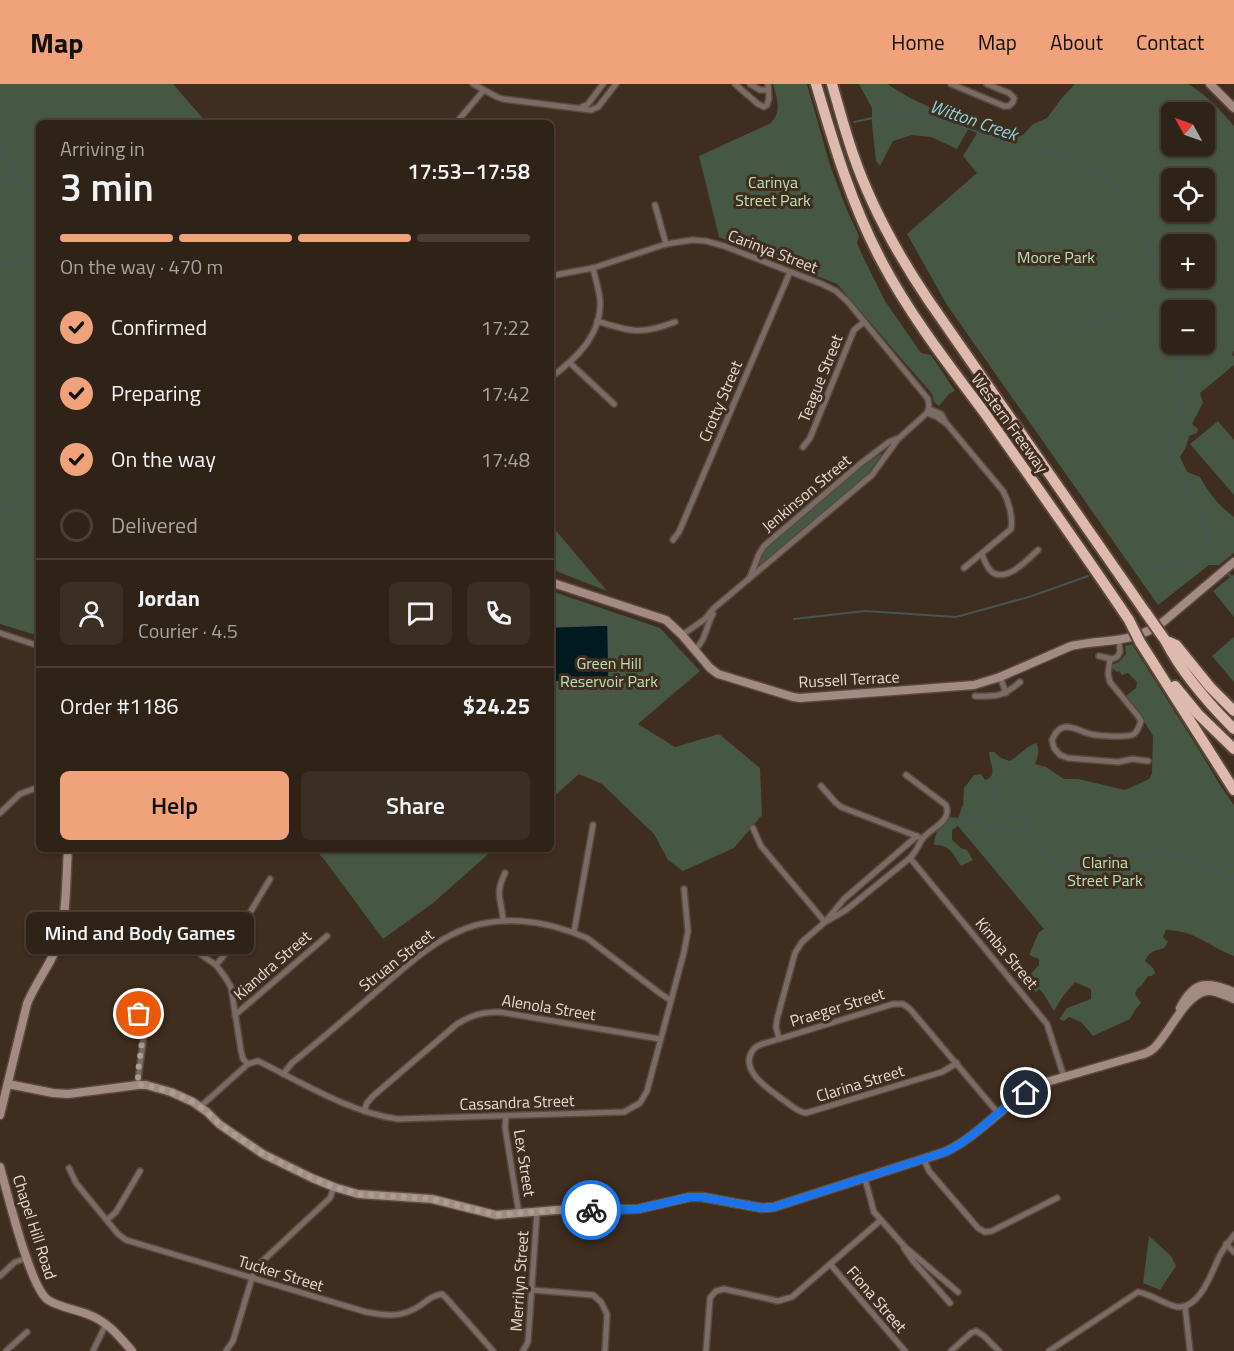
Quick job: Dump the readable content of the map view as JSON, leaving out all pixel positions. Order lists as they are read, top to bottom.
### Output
{
  "streets": {
    "highway": ["Western Freeway"],
    "street": [
      "Carinya Street",
      "Teague Street",
      "Crotty Street",
      "Jenkinson Street",
      "Russell Terrace",
      "Kimba Street",
      "Struan Street",
      "Kiandra Street",
      "Alenola Street",
      "Praeger Street",
      "Clarina Street",
      "Cassandra Street",
      "Lex Street",
      "Chapel Hill Road",
      "Tucker Street",
      "Merrilyn Street",
      "Fiona Street"
    ]
  },
  "crossings": [
    ["Carinya Street", "Teague Street"],
    ["Carinya Street", "Crotty Street"],
    ["Carinya Street", "Jenkinson Street"],
    ["Jenkinson Street", "Russell Terrace"],
    ["Struan Street", "Cassandra Street"],
    ["Alenola Street", "Cassandra Street"],
    ["Praeger Street", "Clarina Street"],
    ["Cassandra Street", "Lex Street"]
  ],
  "water": ["Witton Creek"],
  "parks": [
    "Carinya Street Park",
    "Moore Park",
    "Green Hill Reservoir Park",
    "Clarina Street Park"
  ],
  "places": ["Mind and Body Games"],
  "north": "top left",
  "page": {
    "header": "Map",
    "nav": [
      "Home",
      "Map",
      "About",
      "Contact"
    ],
    "map_buttons": ["+", "−"],
    "heading": ["3 min", "Arriving in", "17:53–17:58"],
    "panel": [
      "Jordan",
      "Courier · 4.5",
      "Order #1186",
      "$24.25"
    ],
    "bar": "On the way · 470 m",
    "list": [
      ["Confirmed", "17:22"],
      ["Preparing", "17:42"],
      ["On the way", "17:48"],
      "Delivered"
    ],
    "buttons": ["Help", "Share"],
    "bubble": "Mind and Body Games"
  }
}
